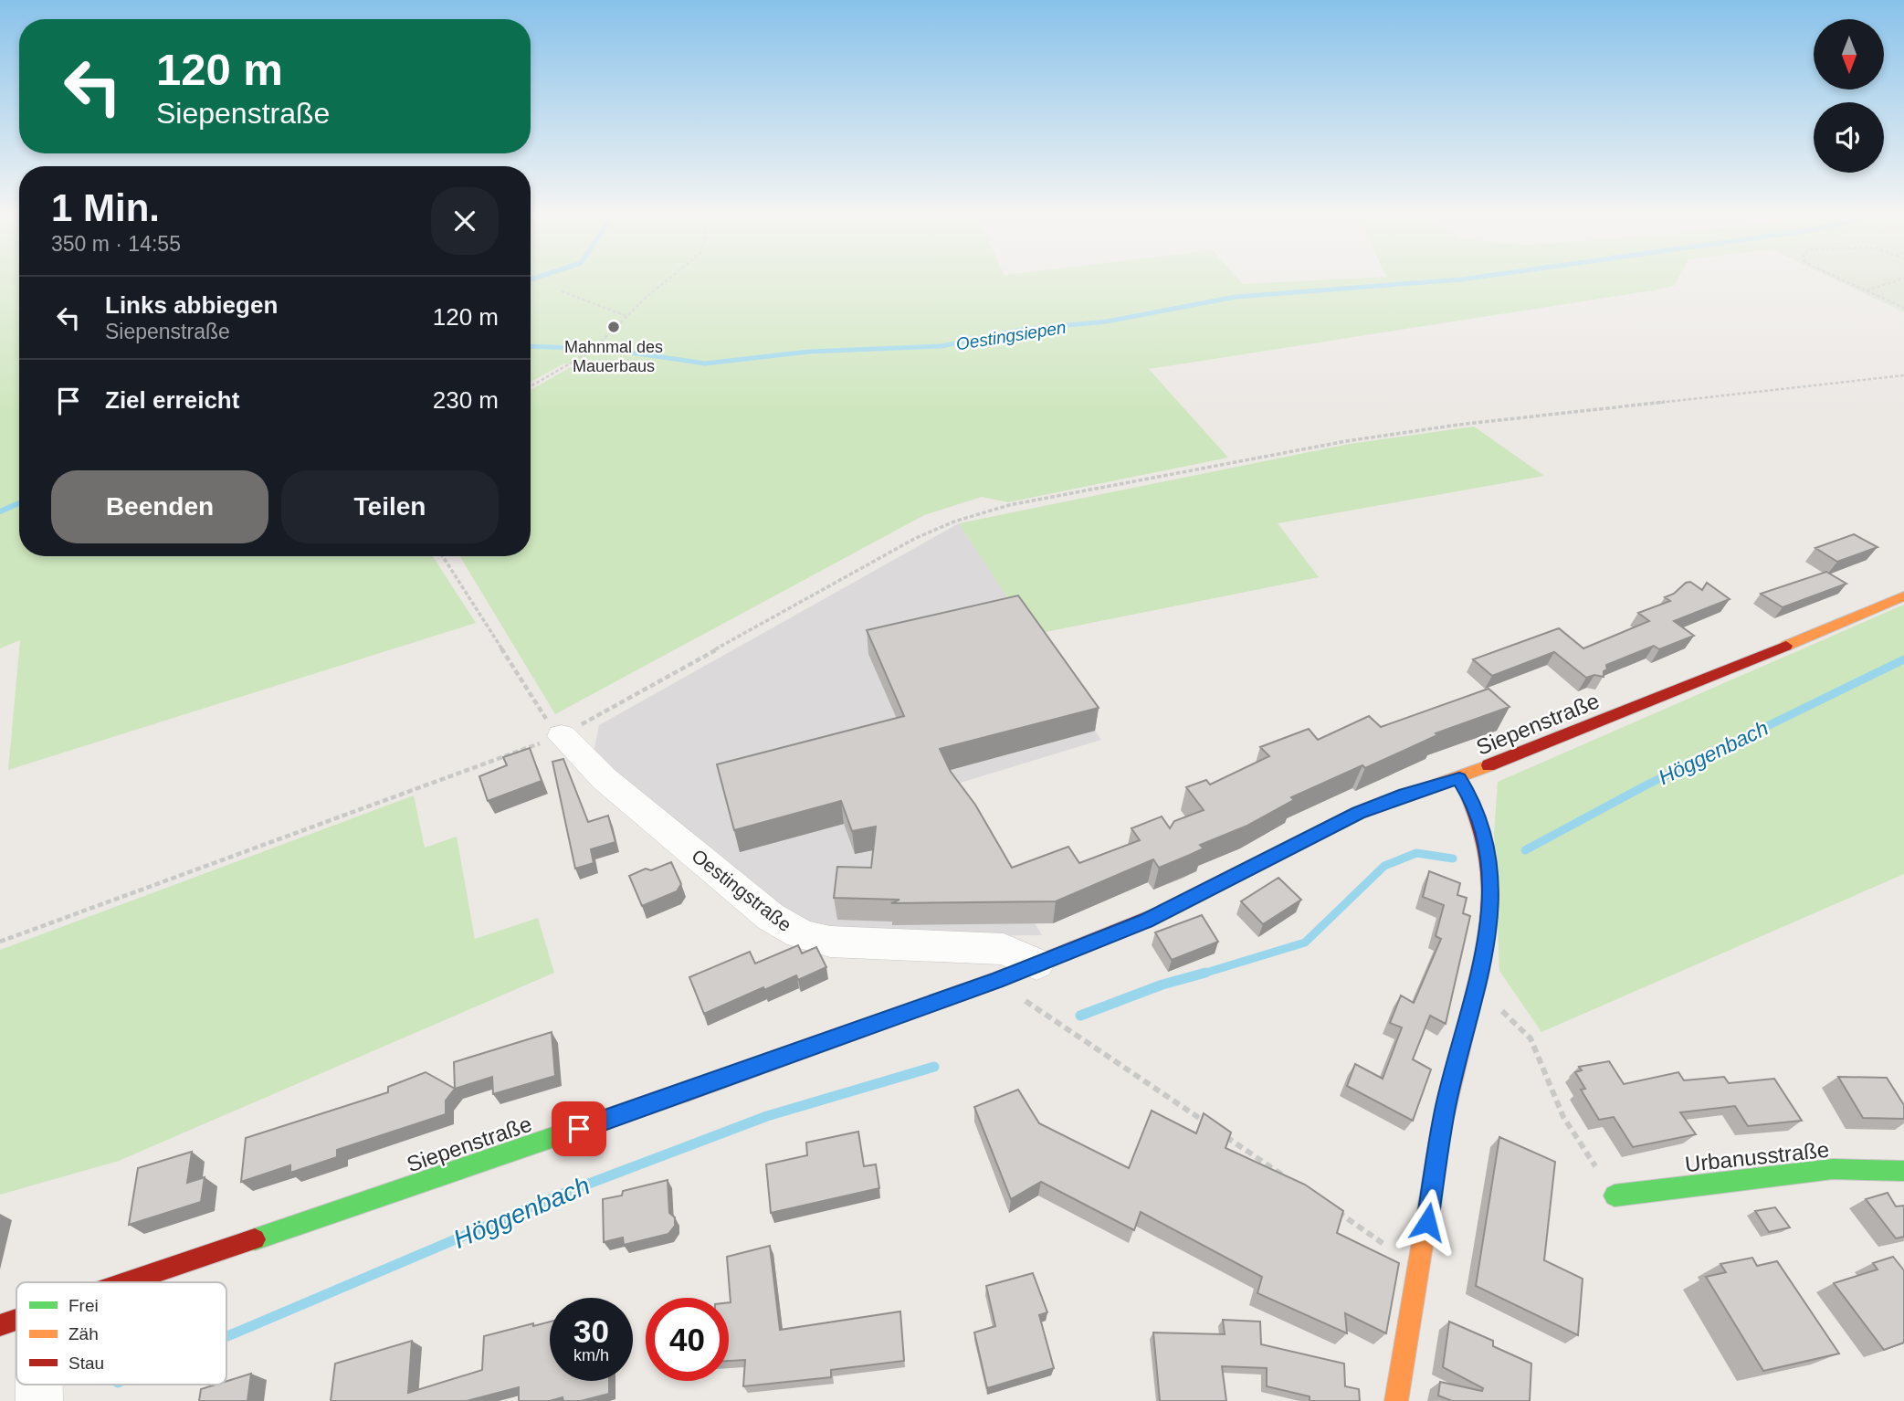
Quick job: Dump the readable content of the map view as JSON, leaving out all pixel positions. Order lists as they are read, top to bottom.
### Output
{
  "streets": {
    "street": ["Siepenstraße", "Oestingstraße", "Urbanusstraße"]
  },
  "crossings": [
    ["Siepenstraße", "Oestingstraße"]
  ],
  "water": ["Oestingsiepen", "Höggenbach"],
  "places": ["Mahnmal des Mauerbaus"],
  "legend": ["Frei", "Zäh", "Stau"],
  "north": "bottom",
  "page": {
    "turn": ["120 m", "Siepenstraße"],
    "heading": ["1 Min.", "350 m · 14:55"],
    "list": [
      {
        "name": "Links abbiegen",
        "note": "Siepenstraße",
        "value": "120 m"
      },
      {
        "name": "Ziel erreicht",
        "value": "230 m"
      }
    ],
    "buttons": ["Beenden", "Teilen"],
    "speed": "30 km/h",
    "limit": "40"
  }
}
